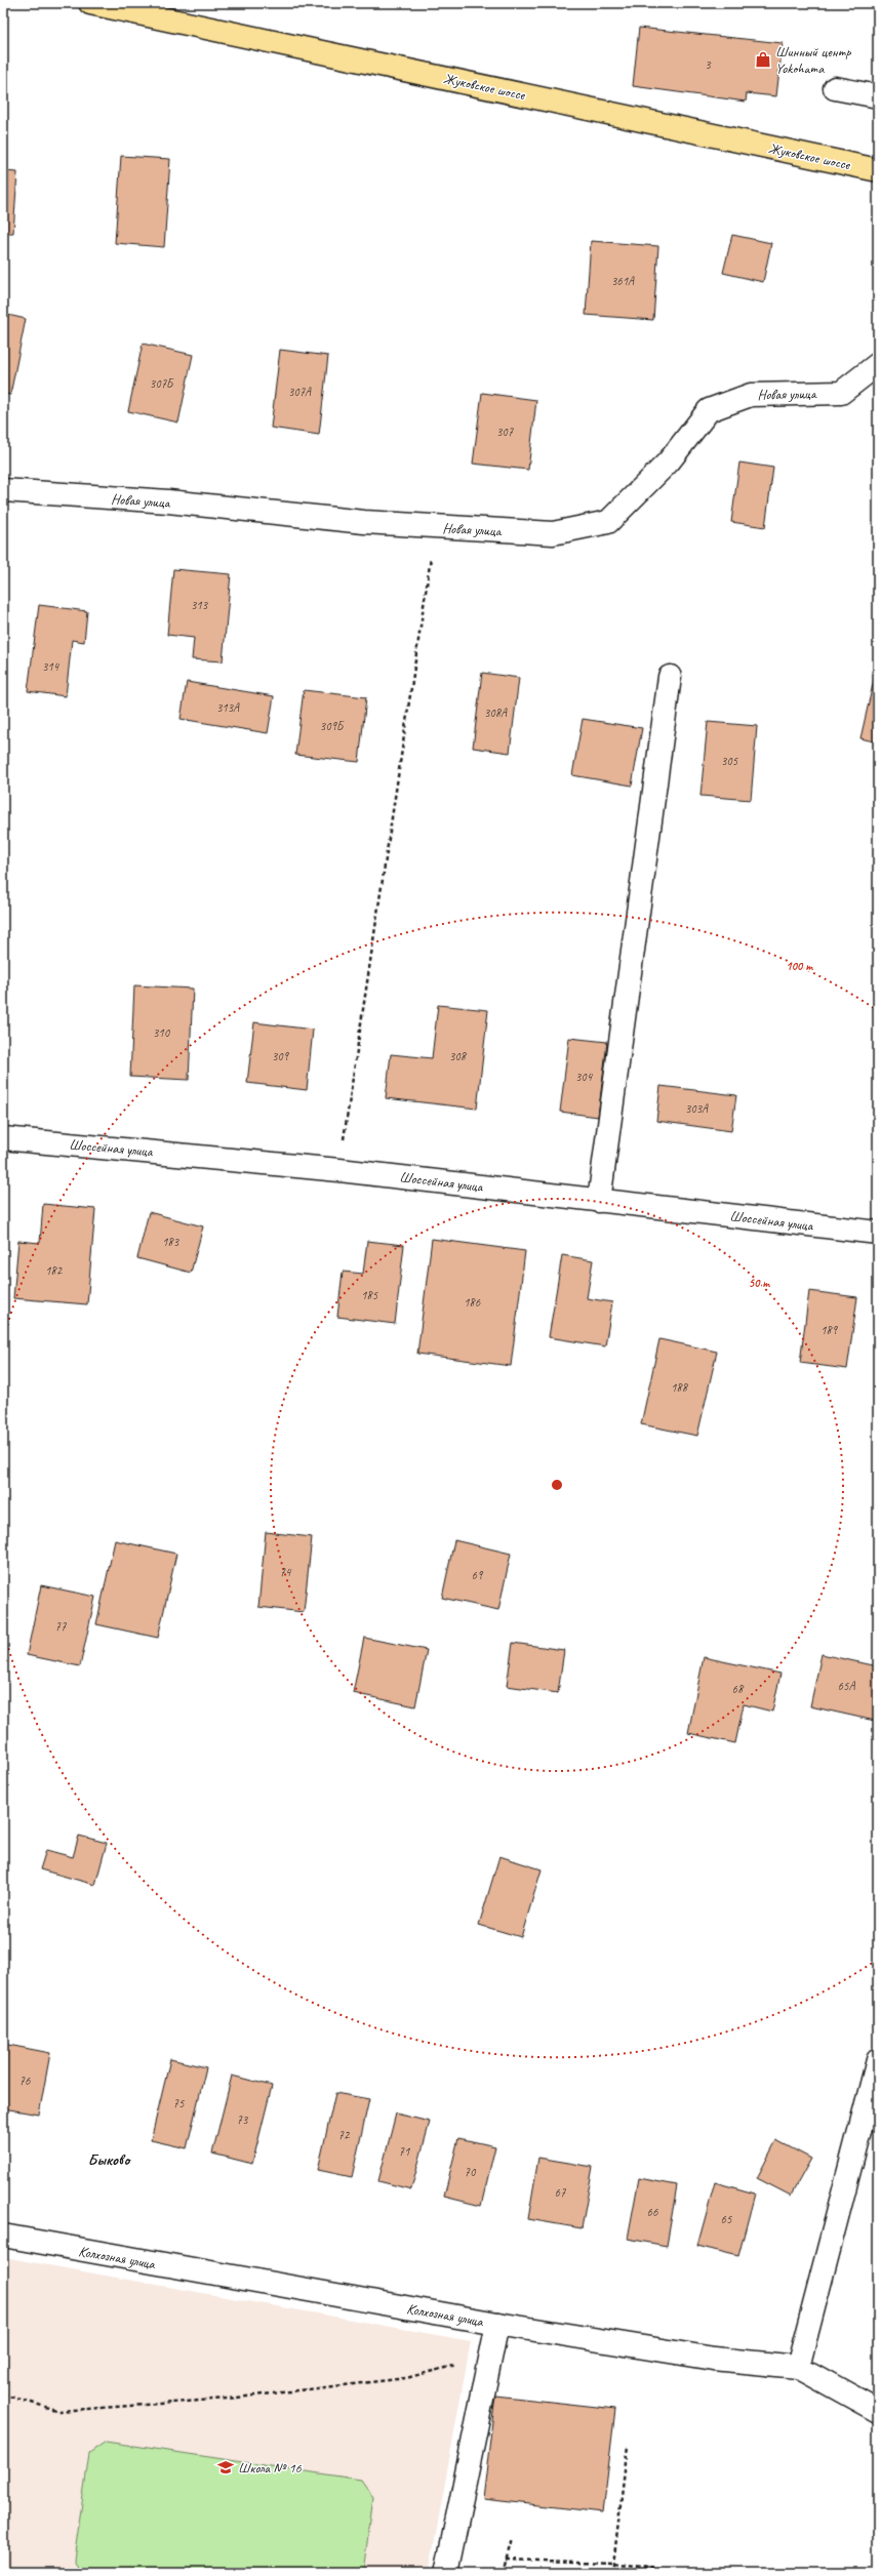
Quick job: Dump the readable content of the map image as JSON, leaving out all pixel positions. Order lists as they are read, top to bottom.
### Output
{
  "streets": {
    "main road": ["Жуковское шоссе"],
    "street": ["Новая улица", "Шоссейная улица", "Колхозная улица"]
  },
  "districts": ["Быково"],
  "places": {
    "shop": ["Шинный центр Yokohama"],
    "school or university": ["Школа № 16"]
  },
  "house_numbers": [
    "3",
    "361А",
    "307Б",
    "307А",
    "307",
    "313",
    "314",
    "313А",
    "308А",
    "309Б",
    "305",
    "310",
    "309",
    "308",
    "304",
    "303А",
    "183",
    "182",
    "185",
    "186",
    "189",
    "188",
    "74",
    "69",
    "77",
    "65А",
    "68",
    "76",
    "75",
    "73",
    "72",
    "71",
    "70",
    "67",
    "66",
    "65"
  ],
  "rings": ["100 m", "50 m"]
}
